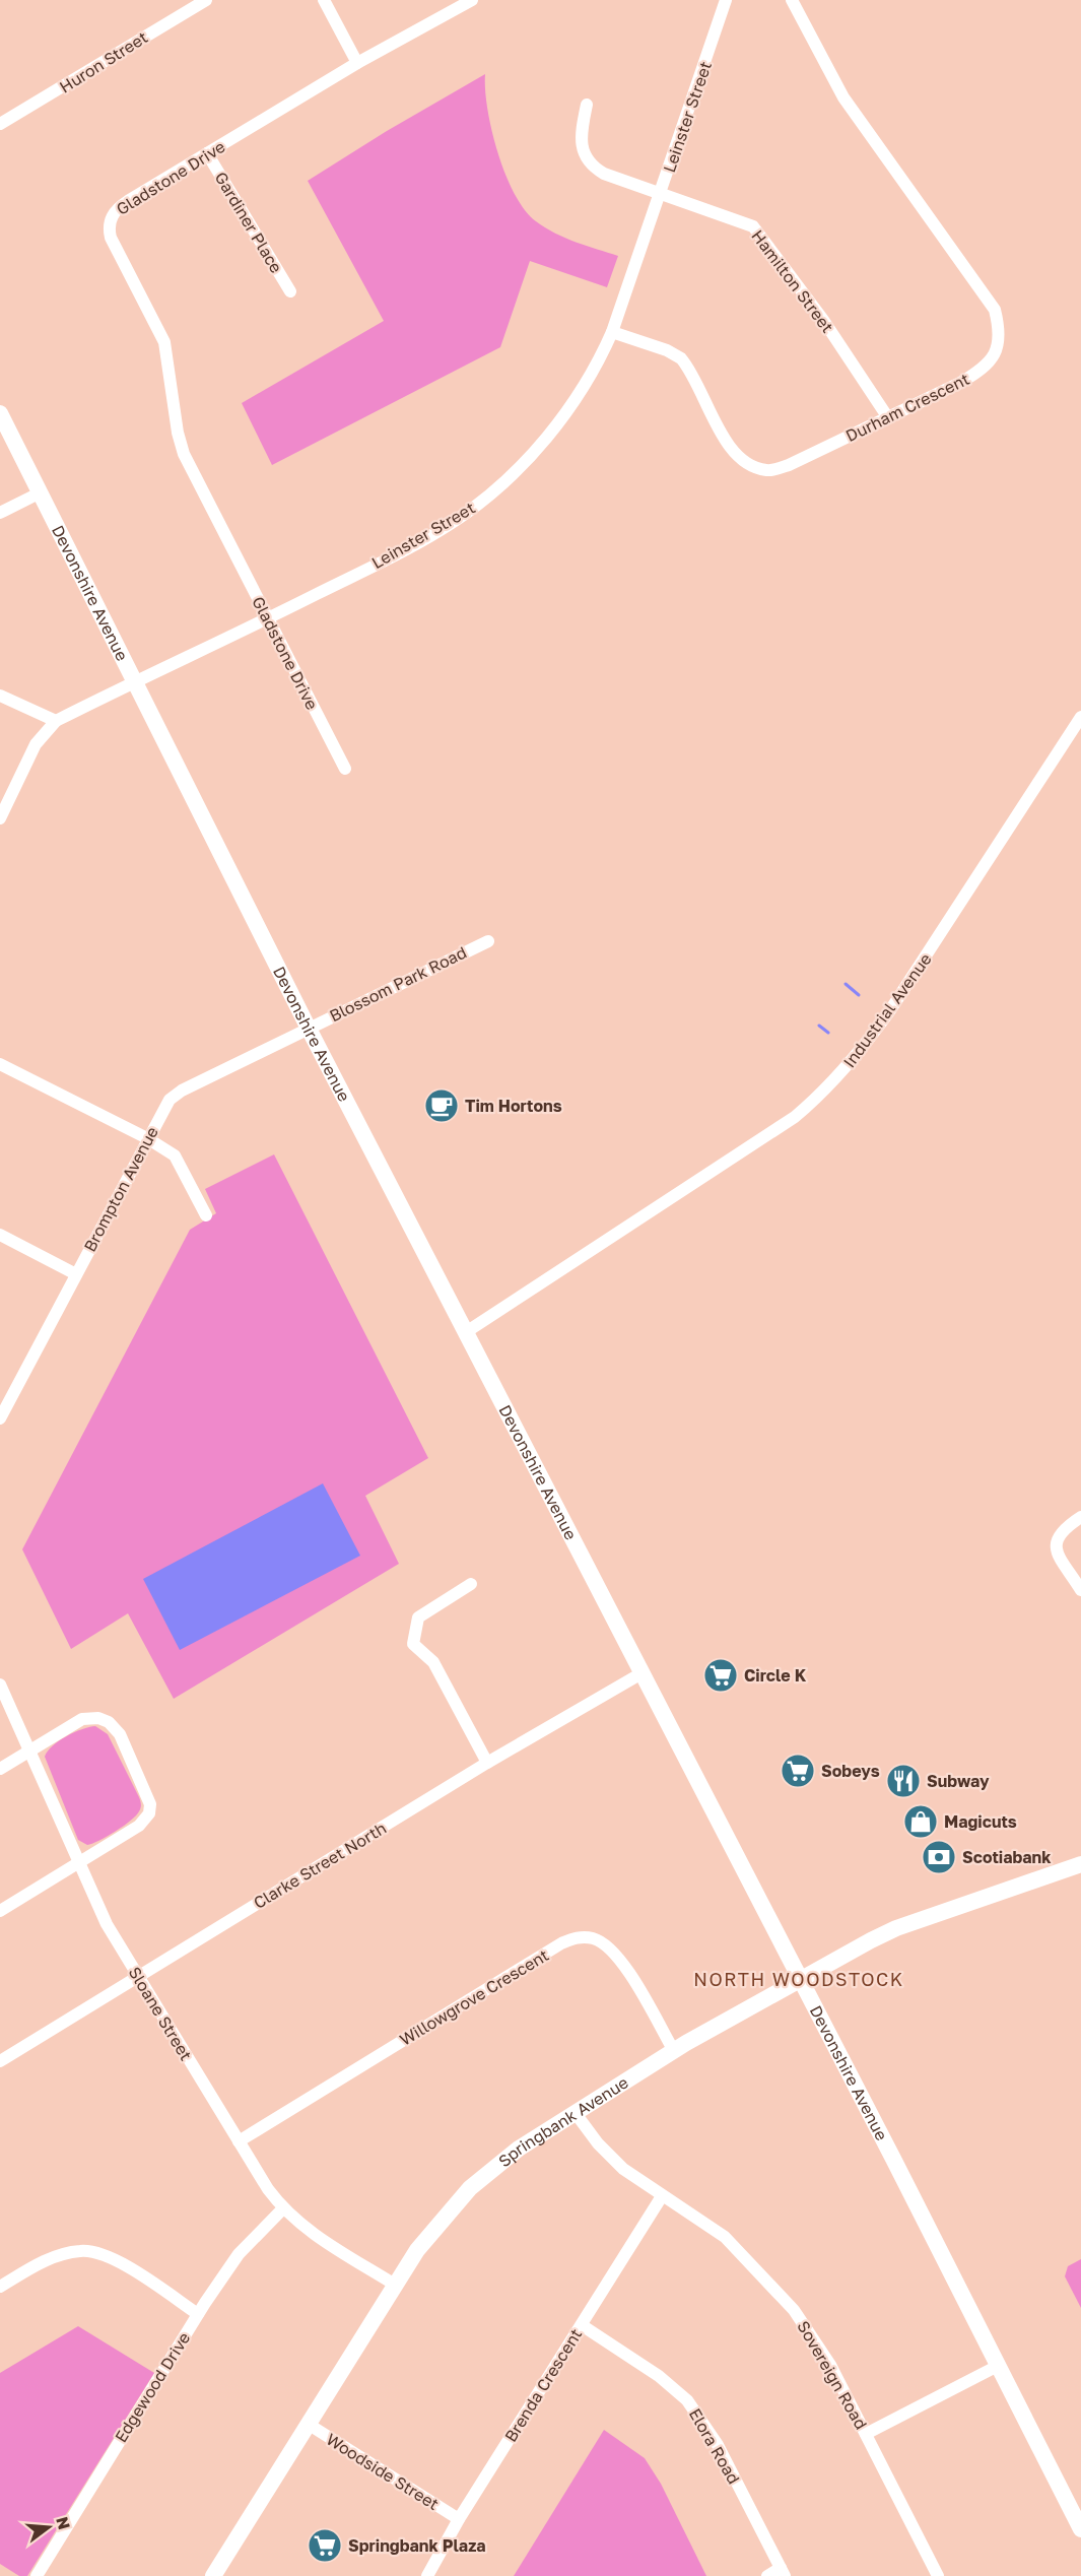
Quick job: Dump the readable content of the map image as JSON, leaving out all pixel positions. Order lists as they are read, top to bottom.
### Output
{
  "streets": {
    "main road": ["Devonshire Avenue", "Springbank Avenue"],
    "street": [
      "Huron Street",
      "Leinster Street",
      "Gladstone Drive",
      "Gardiner Place",
      "Hamilton Street",
      "Durham Crescent",
      "Blossom Park Road",
      "Industrial Avenue",
      "Brompton Avenue",
      "Clarke Street North",
      "Willowgrove Crescent",
      "Sloane Street",
      "Sovereign Road",
      "Brenda Crescent",
      "Edgewood Drive",
      "Elora Road",
      "Woodside Street"
    ]
  },
  "crossings": [
    ["Leinster Street", "Gladstone Drive"],
    ["Leinster Street", "Hamilton Street"],
    ["Leinster Street", "Durham Crescent"],
    ["Leinster Street", "Devonshire Avenue"],
    ["Gladstone Drive", "Gardiner Place"],
    ["Hamilton Street", "Durham Crescent"],
    ["Devonshire Avenue", "Blossom Park Road"],
    ["Devonshire Avenue", "Industrial Avenue"],
    ["Devonshire Avenue", "Brompton Avenue"],
    ["Devonshire Avenue", "Clarke Street North"],
    ["Devonshire Avenue", "Springbank Avenue"],
    ["Blossom Park Road", "Brompton Avenue"],
    ["Clarke Street North", "Sloane Street"],
    ["Willowgrove Crescent", "Sloane Street"],
    ["Willowgrove Crescent", "Springbank Avenue"],
    ["Sloane Street", "Springbank Avenue"],
    ["Sloane Street", "Edgewood Drive"],
    ["Springbank Avenue", "Sovereign Road"],
    ["Springbank Avenue", "Woodside Street"],
    ["Sovereign Road", "Brenda Crescent"],
    ["Brenda Crescent", "Elora Road"],
    ["Brenda Crescent", "Woodside Street"]
  ],
  "districts": ["NORTH WOODSTOCK"],
  "places": {
    "cafe": ["Tim Hortons"],
    "supermarket": ["Circle K", "Sobeys", "Springbank Plaza"],
    "restaurant": ["Subway"],
    "shop": ["Magicuts"],
    "bank": ["Scotiabank"]
  },
  "north": "right"
}
